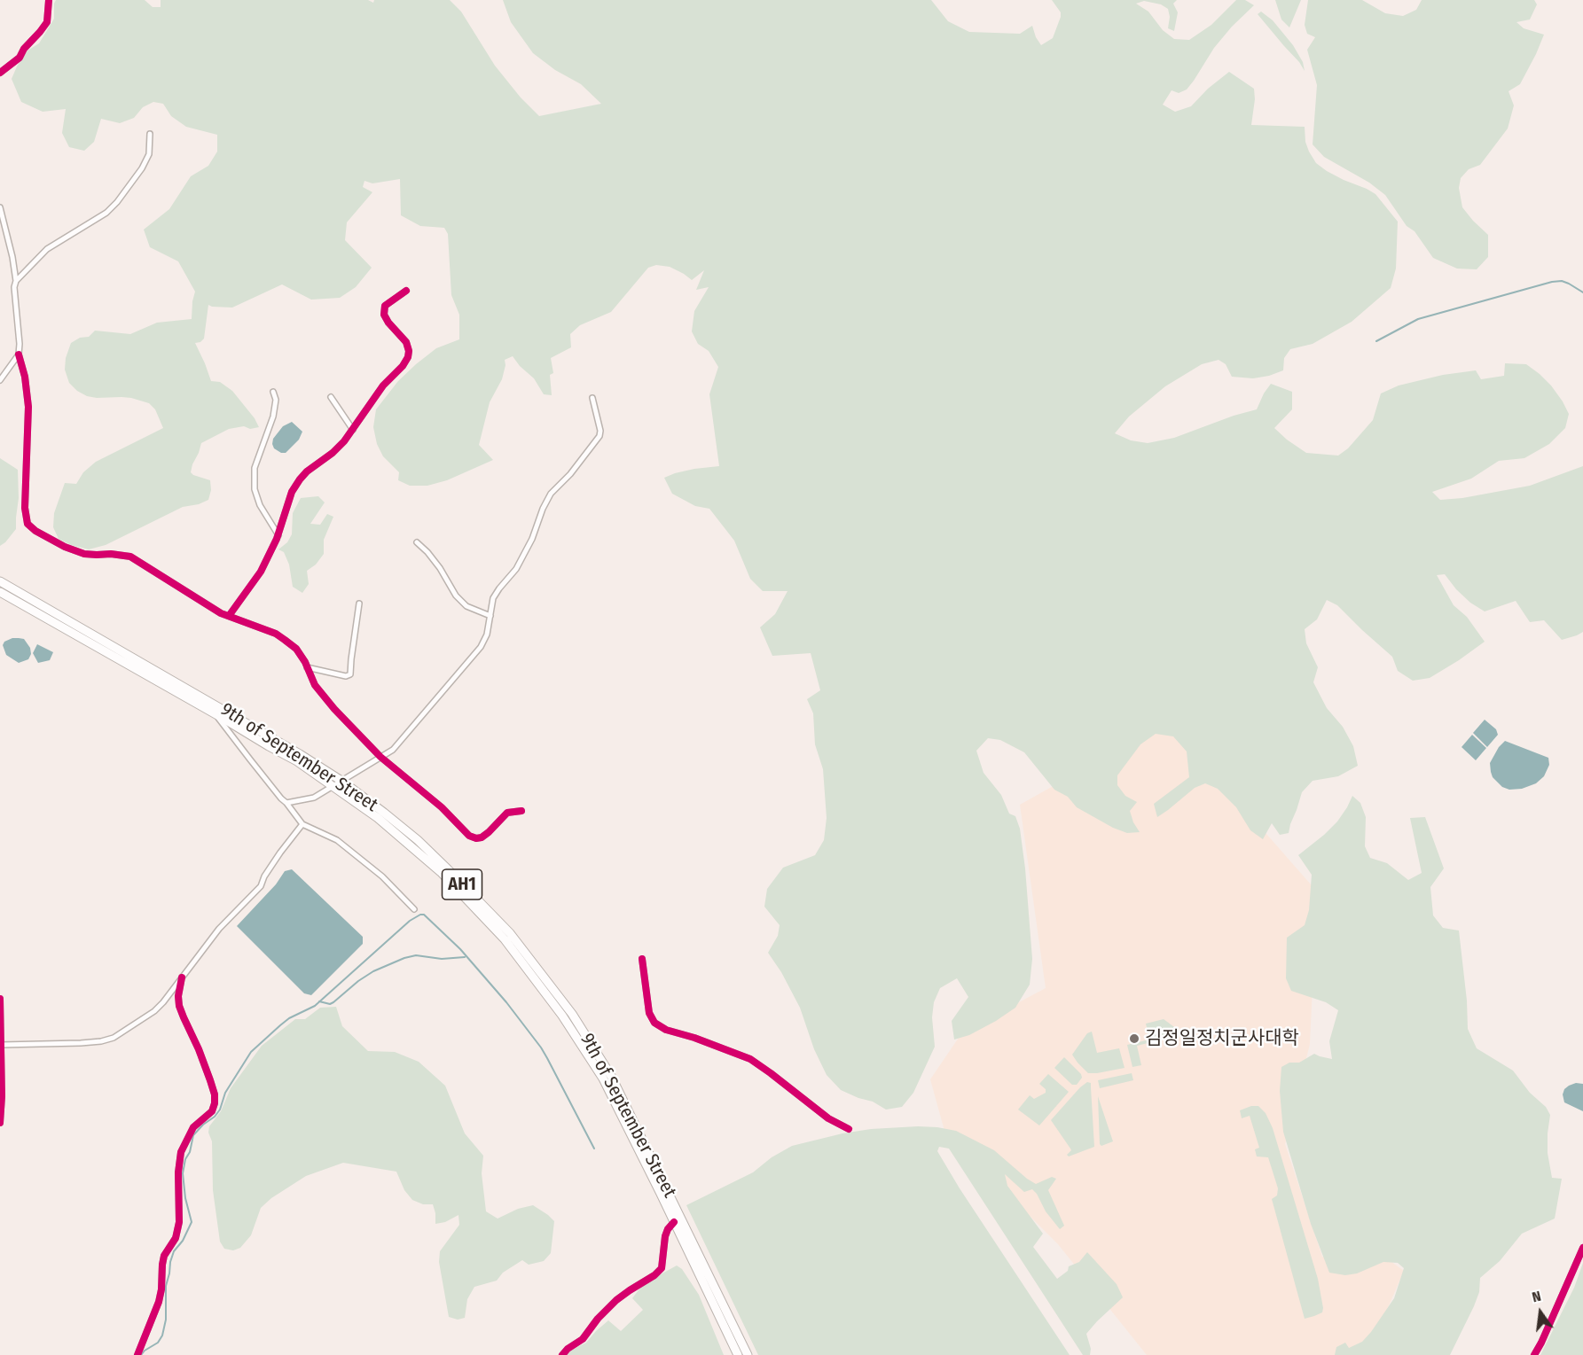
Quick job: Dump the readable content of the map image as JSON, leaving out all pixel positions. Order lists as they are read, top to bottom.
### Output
{
  "streets": {
    "highway": ["9th of September Street", "AH1"]
  },
  "places": ["김정일정치군사대학"],
  "north": "top"
}
